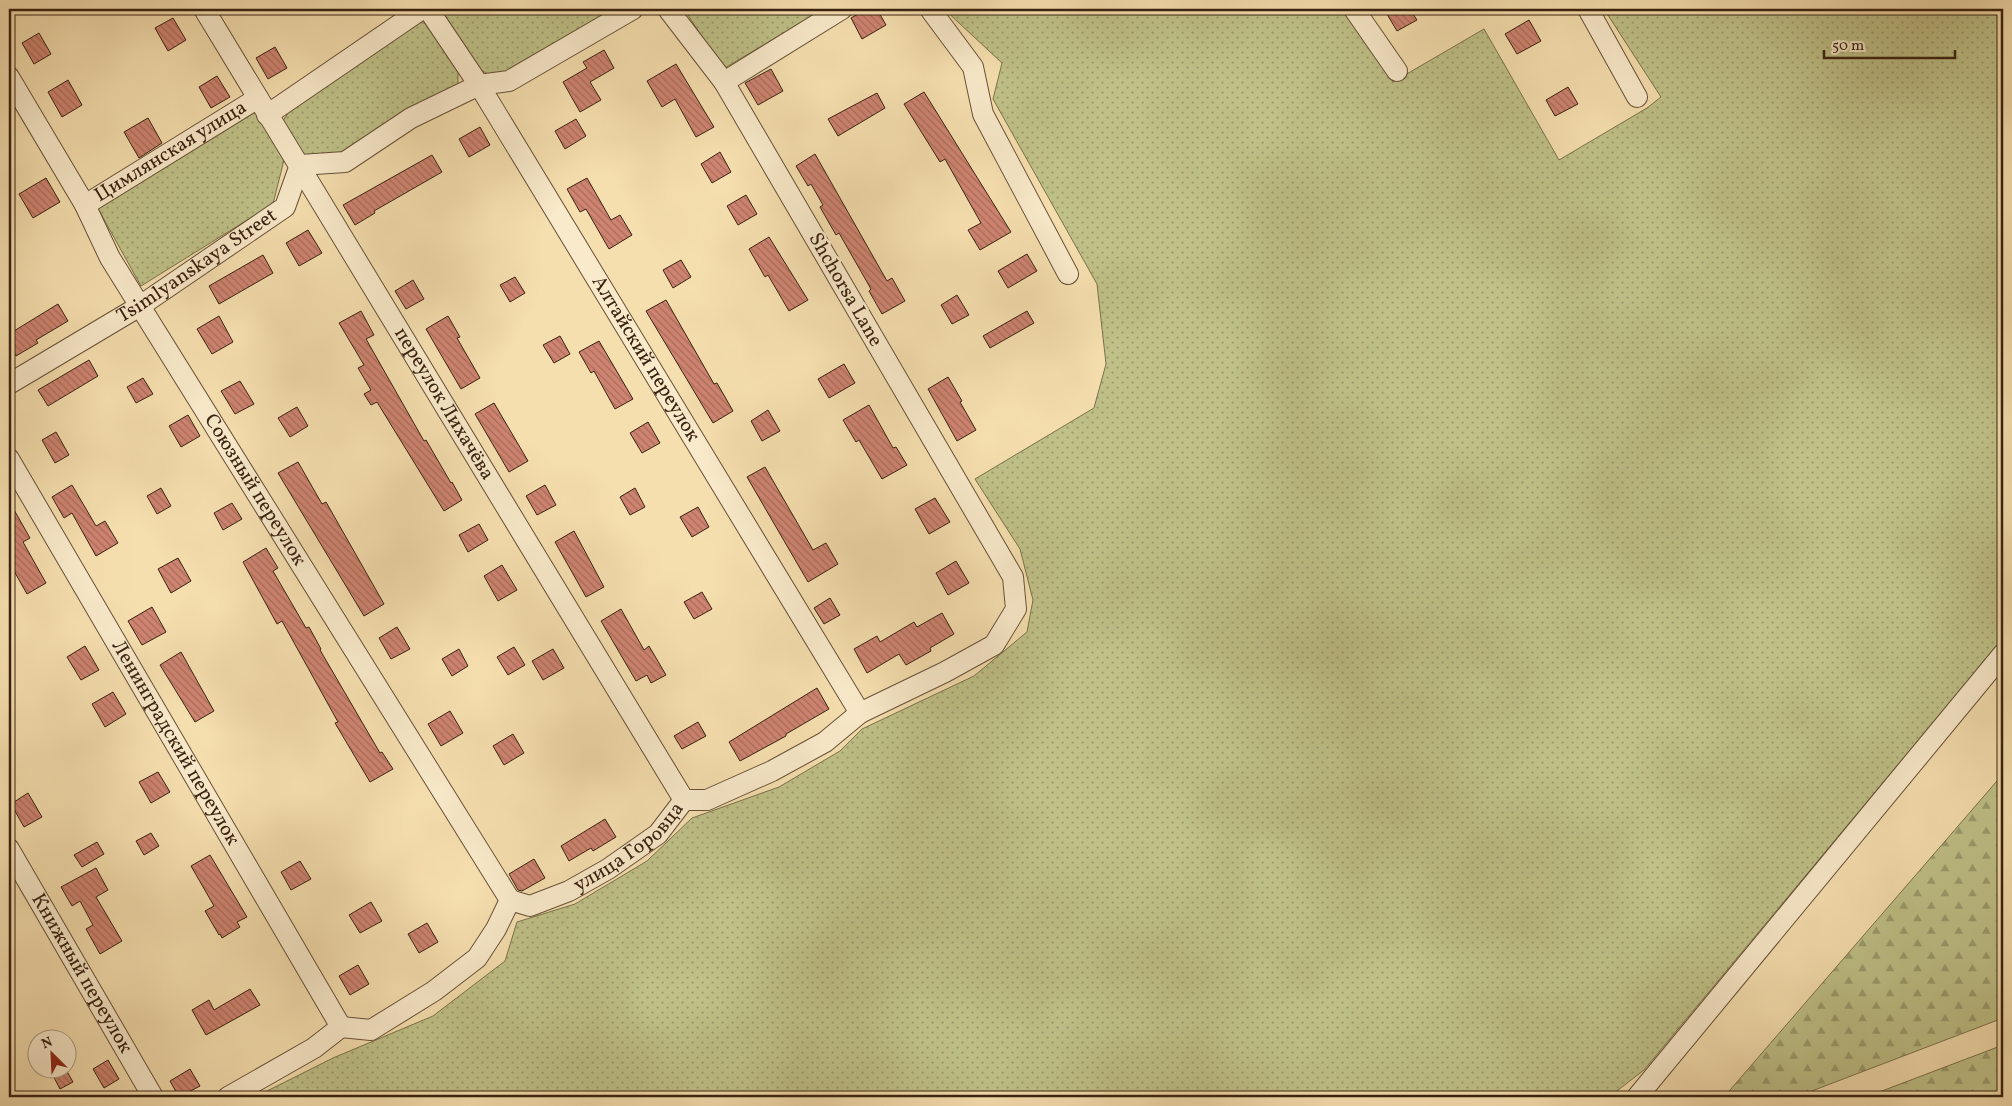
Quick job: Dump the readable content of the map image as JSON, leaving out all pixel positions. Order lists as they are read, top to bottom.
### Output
{
  "streets": {
    "street": [
      "Цимлянская улица",
      "Tsimlyanskaya Street",
      "Shchorsa Lane",
      "Алтайский переулок",
      "переулок Лихачёва",
      "Союзный переулок",
      "Ленинградский переулок",
      "улица Горовца",
      "Книжный переулок"
    ]
  },
  "crossings": [
    ["Цимлянская улица", "переулок Лихачёва"],
    ["Цимлянская улица", "Союзный переулок"],
    ["Tsimlyanskaya Street", "переулок Лихачёва"],
    ["Tsimlyanskaya Street", "Союзный переулок"],
    ["Shchorsa Lane", "улица Горовца"],
    ["Алтайский переулок", "улица Горовца"],
    ["переулок Лихачёва", "улица Горовца"],
    ["Союзный переулок", "улица Горовца"]
  ],
  "scale_bar": "50 m",
  "north": "top left"
}
